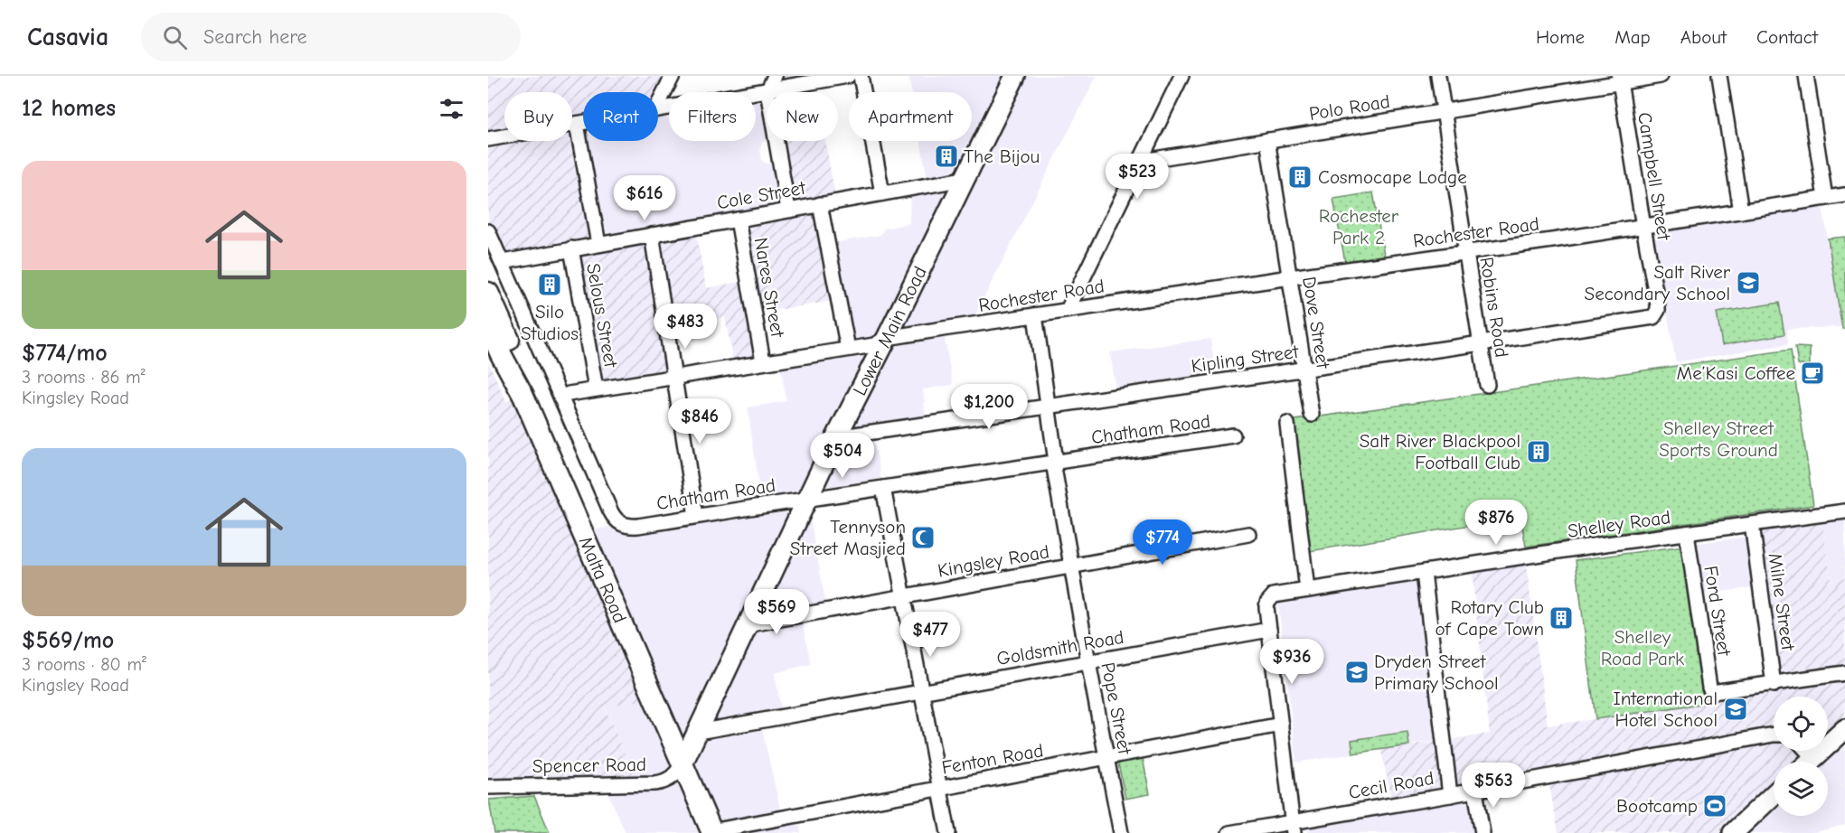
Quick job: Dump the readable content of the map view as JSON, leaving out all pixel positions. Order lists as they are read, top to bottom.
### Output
{
  "streets": {
    "main road": ["Malta Road"],
    "street": [
      "Polo Road",
      "Campbell Street",
      "Cole Street",
      "Rochester Road",
      "Nares Street",
      "Robins Road",
      "Selous Street",
      "Dove Street",
      "Lower Main Road",
      "Kipling Street",
      "Chatham Road",
      "Shelley Road",
      "Kingsley Road",
      "Milne Street",
      "Ford Street",
      "Goldsmith Road",
      "Pope Street",
      "Fenton Road",
      "Spencer Road",
      "Cecil Road"
    ]
  },
  "crossings": [
    ["Polo Road", "Campbell Street"],
    ["Polo Road", "Robins Road"],
    ["Polo Road", "Dove Street"],
    ["Campbell Street", "Rochester Road"],
    ["Campbell Street", "Kipling Street"],
    ["Cole Street", "Nares Street"],
    ["Cole Street", "Selous Street"],
    ["Cole Street", "Lower Main Road"],
    ["Cole Street", "Chatham Road"],
    ["Rochester Road", "Nares Street"],
    ["Rochester Road", "Robins Road"],
    ["Rochester Road", "Selous Street"],
    ["Rochester Road", "Dove Street"],
    ["Rochester Road", "Lower Main Road"],
    ["Rochester Road", "Pope Street"],
    ["Robins Road", "Kipling Street"],
    ["Dove Street", "Kipling Street"],
    ["Lower Main Road", "Kipling Street"],
    ["Lower Main Road", "Chatham Road"],
    ["Lower Main Road", "Kingsley Road"],
    ["Lower Main Road", "Malta Road"],
    ["Lower Main Road", "Goldsmith Road"],
    ["Lower Main Road", "Spencer Road"],
    ["Kipling Street", "Pope Street"],
    ["Chatham Road", "Pope Street"],
    ["Shelley Road", "Milne Street"],
    ["Shelley Road", "Ford Street"],
    ["Shelley Road", "Goldsmith Road"],
    ["Kingsley Road", "Pope Street"],
    ["Malta Road", "Fenton Road"],
    ["Malta Road", "Spencer Road"],
    ["Milne Street", "Ford Street"],
    ["Goldsmith Road", "Pope Street"],
    ["Pope Street", "Fenton Road"]
  ],
  "parks": ["Rochester Park 2", "Shelley Street Sports Ground", "Shelley Road Park"],
  "places": {
    "building": [
      "The Bijou",
      "Cosmocape Lodge",
      "Silo Studios",
      "Salt River Blackpool Football Club",
      "Rotary Club of Cape Town"
    ],
    "school or university": ["Salt River Secondary School", "Dryden Street Primary School", "International Hotel School"],
    "cafe": ["Me’Kasi Coffee"],
    "mosque": ["Tennyson Street Masjied"],
    "sports": ["Bootcamp"]
  },
  "page": {
    "header": "Casavia",
    "search": "Search here",
    "nav": [
      "Home",
      "Map",
      "About",
      "Contact"
    ],
    "heading": "12 homes",
    "chip": [
      "Buy",
      "Rent",
      "Filters",
      "New",
      "Apartment"
    ],
    "list": [
      {
        "name": "$774/mo",
        "note": "3 rooms · 86 m² · Kingsley Road"
      },
      {
        "name": "$569/mo",
        "note": "3 rooms · 80 m² · Kingsley Road"
      }
    ],
    "price": [
      "$523",
      "$616",
      "$483",
      "$1,200",
      "$846",
      "$504",
      "$876",
      "$774",
      "$569",
      "$477",
      "$936",
      "$563"
    ]
  }
}
